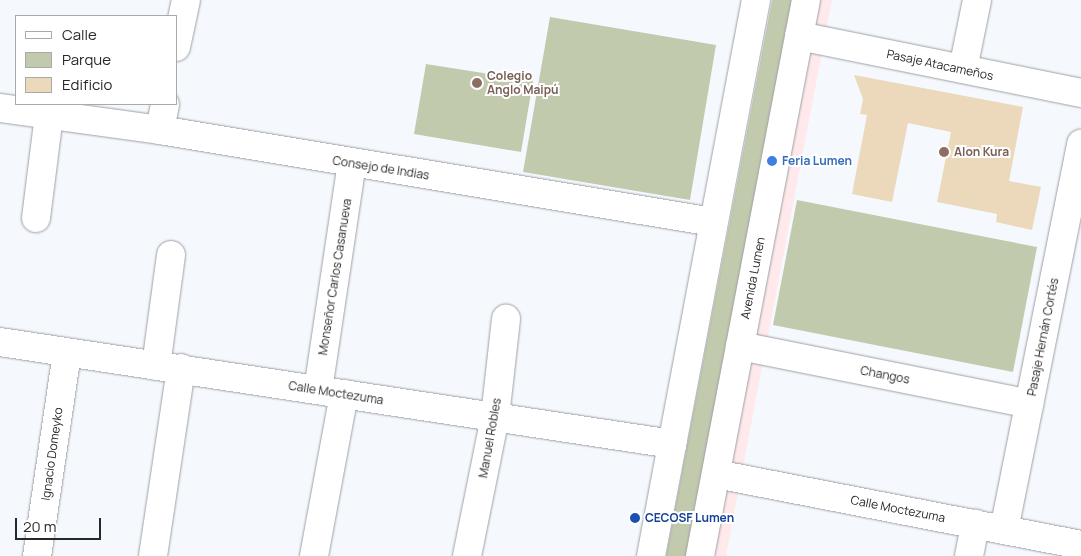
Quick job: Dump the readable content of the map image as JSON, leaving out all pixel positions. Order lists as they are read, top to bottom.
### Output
{
  "streets": {
    "street": [
      "Pasaje Atacameños",
      "Consejo de Indias",
      "Monseñor Carlos Casanueva",
      "Avenida Lumen",
      "Pasaje Hernán Cortés",
      "Changos",
      "Calle Moctezuma",
      "Manuel Robles",
      "Ignacio Domeyko"
    ]
  },
  "crossings": [
    ["Pasaje Atacameños", "Avenida Lumen"],
    ["Consejo de Indias", "Monseñor Carlos Casanueva"],
    ["Monseñor Carlos Casanueva", "Calle Moctezuma"],
    ["Avenida Lumen", "Changos"],
    ["Avenida Lumen", "Calle Moctezuma"],
    ["Pasaje Hernán Cortés", "Changos"],
    ["Pasaje Hernán Cortés", "Calle Moctezuma"],
    ["Calle Moctezuma", "Manuel Robles"],
    ["Calle Moctezuma", "Ignacio Domeyko"]
  ],
  "places": [
    "Colegio Anglo Maipú",
    "Alon Kura",
    "Feria Lumen",
    "CECOSF Lumen"
  ],
  "legend": ["Calle", "Parque", "Edificio"],
  "scale_bar": "20 m"
}
